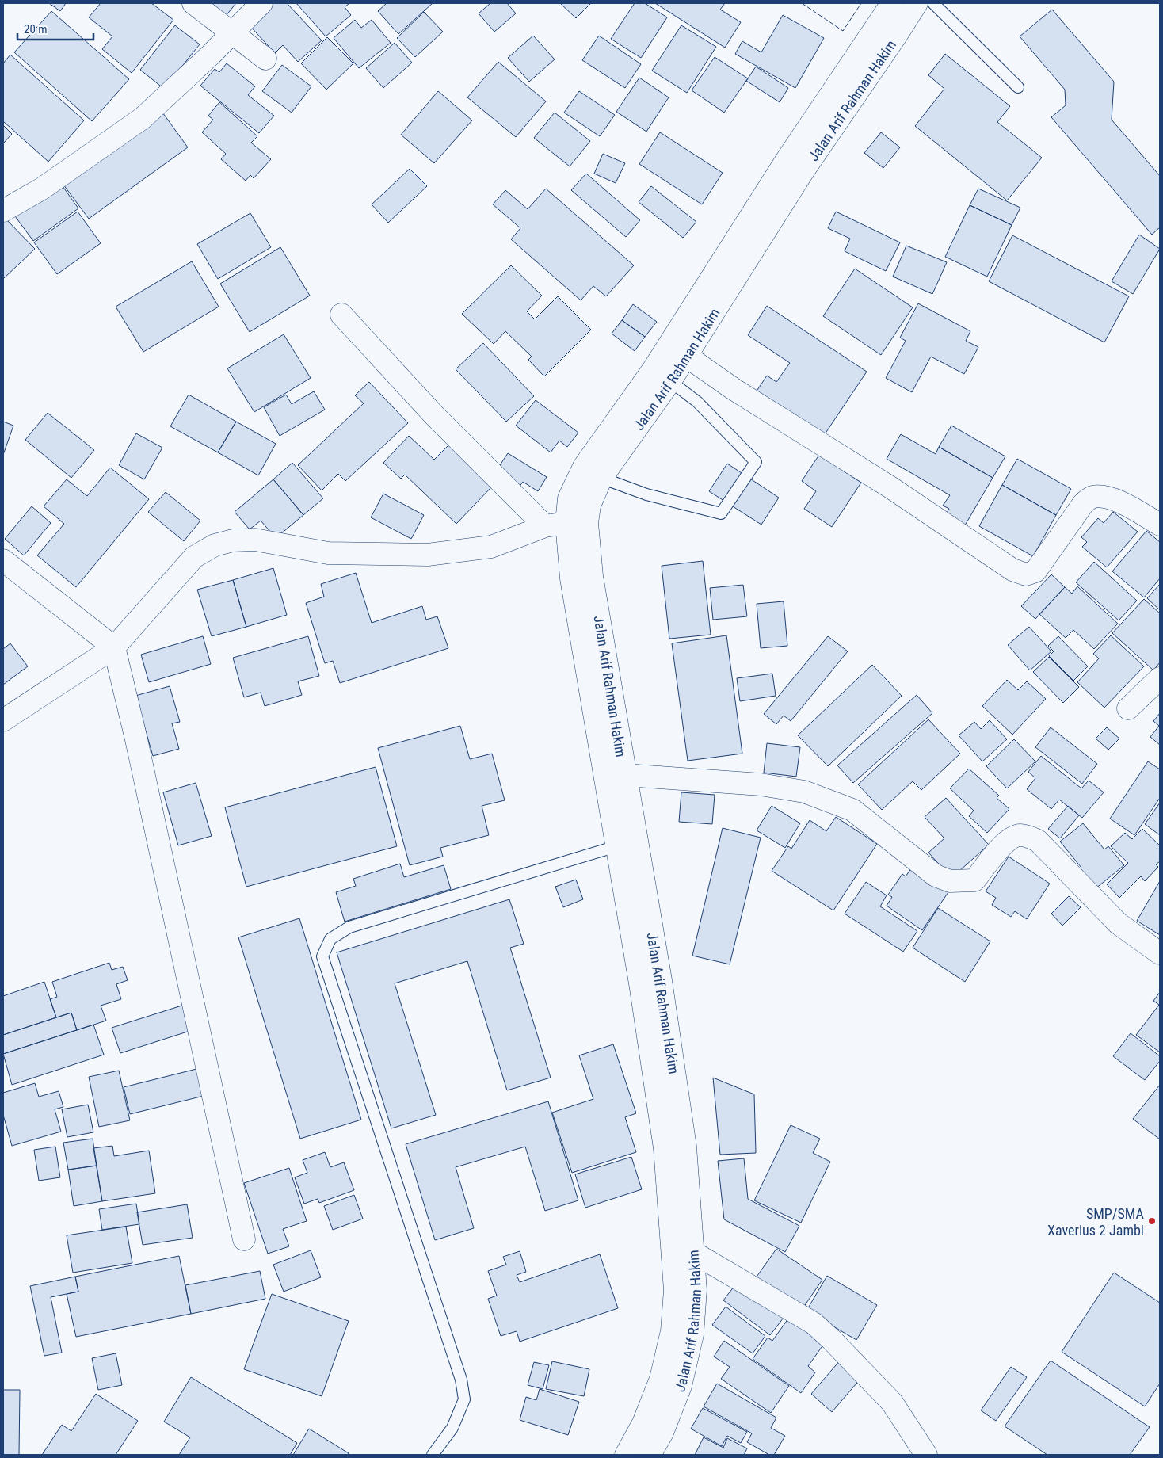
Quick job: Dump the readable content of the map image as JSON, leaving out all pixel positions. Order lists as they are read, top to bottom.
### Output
{
  "streets": {
    "street": ["Jalan Arif Rahman Hakim"]
  },
  "places": ["SMP/SMA Xaverius 2 Jambi"],
  "scale_bar": "20 m"
}
